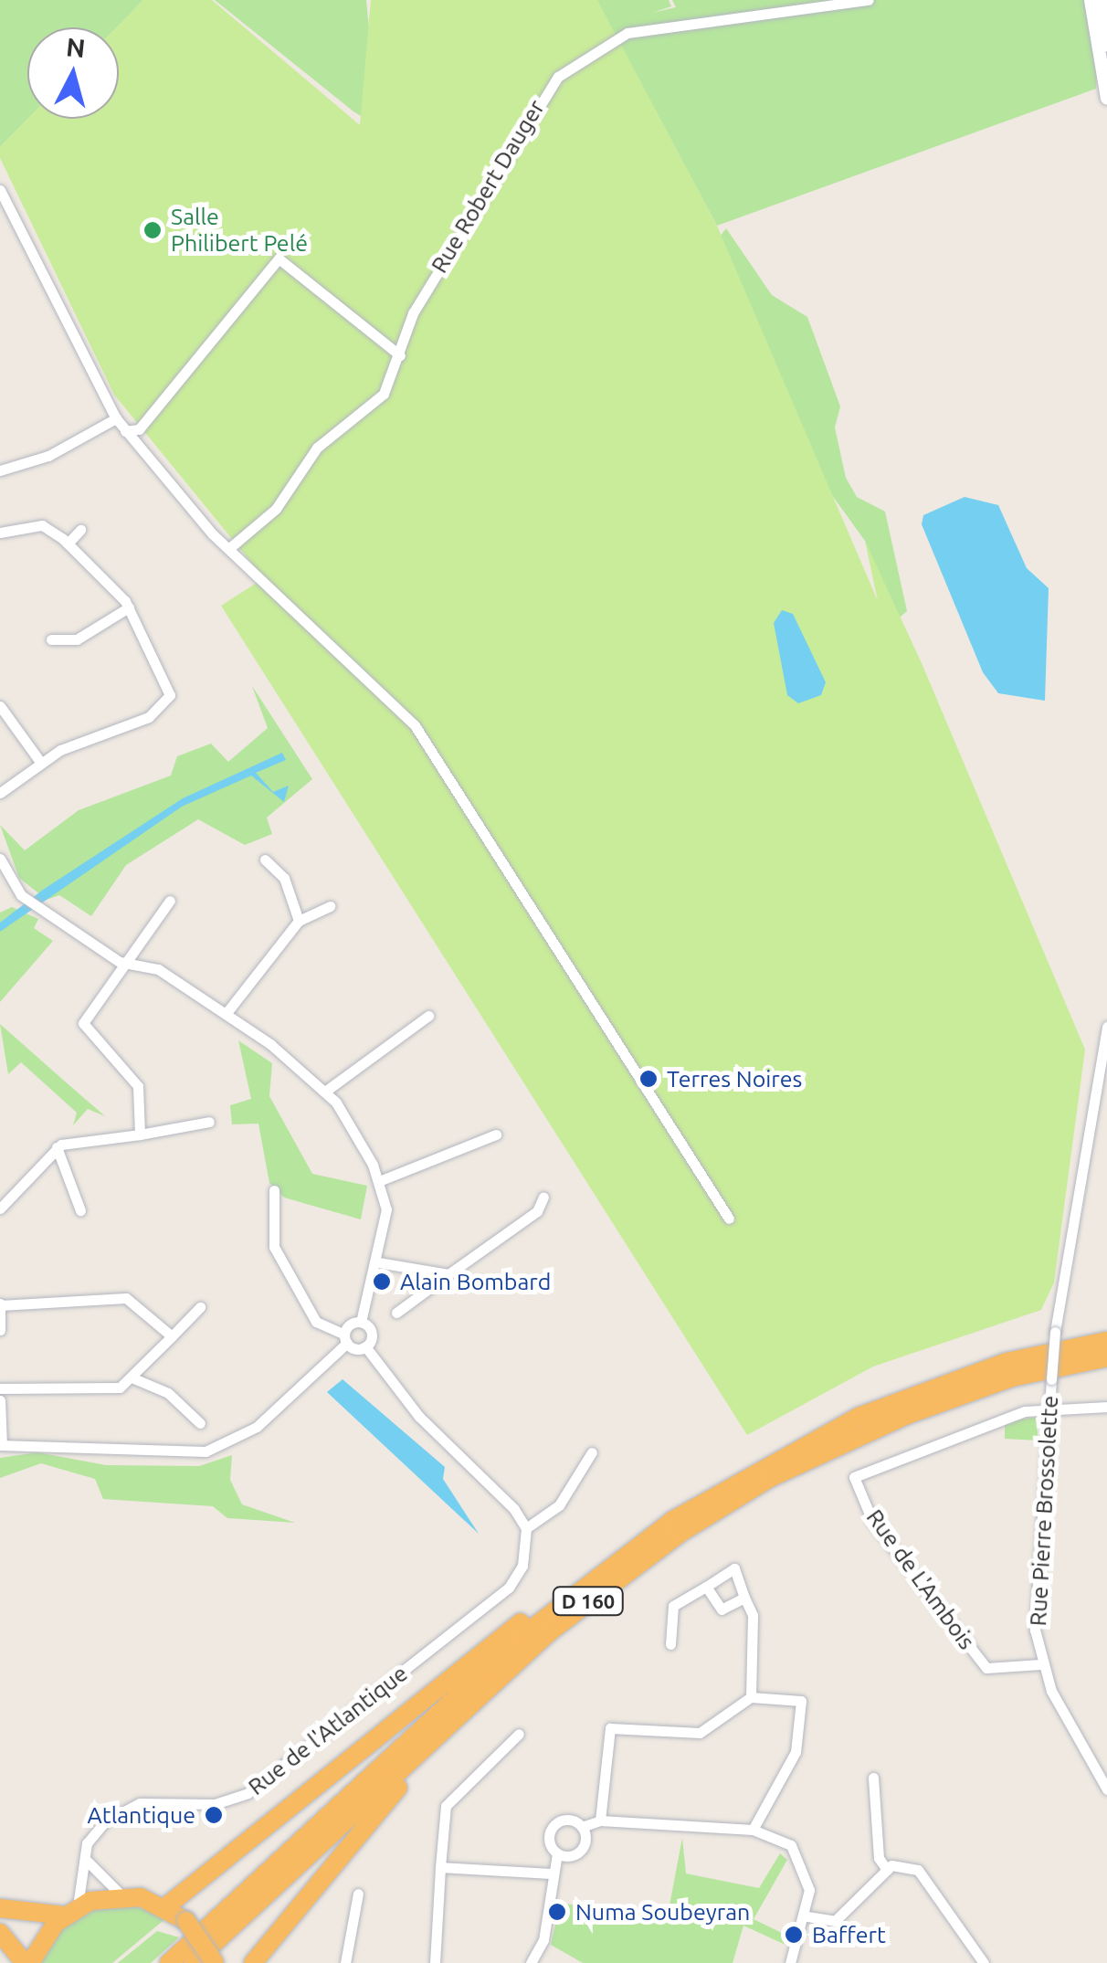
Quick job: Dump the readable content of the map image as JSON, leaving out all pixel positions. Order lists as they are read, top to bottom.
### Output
{
  "streets": {
    "highway": ["D 160"],
    "street": [
      "Rue Robert Dauger",
      "Rue Pierre Brossolette",
      "Rue de L'Ambois",
      "Rue de l'Atlantique"
    ]
  },
  "crossings": [
    ["Rue Pierre Brossolette", "Rue de L'Ambois"]
  ],
  "places": [
    "Salle Philibert Pelé",
    "Terres Noires",
    "Alain Bombard",
    "Atlantique",
    "Numa Soubeyran",
    "Baffert"
  ],
  "north": "top"
}
